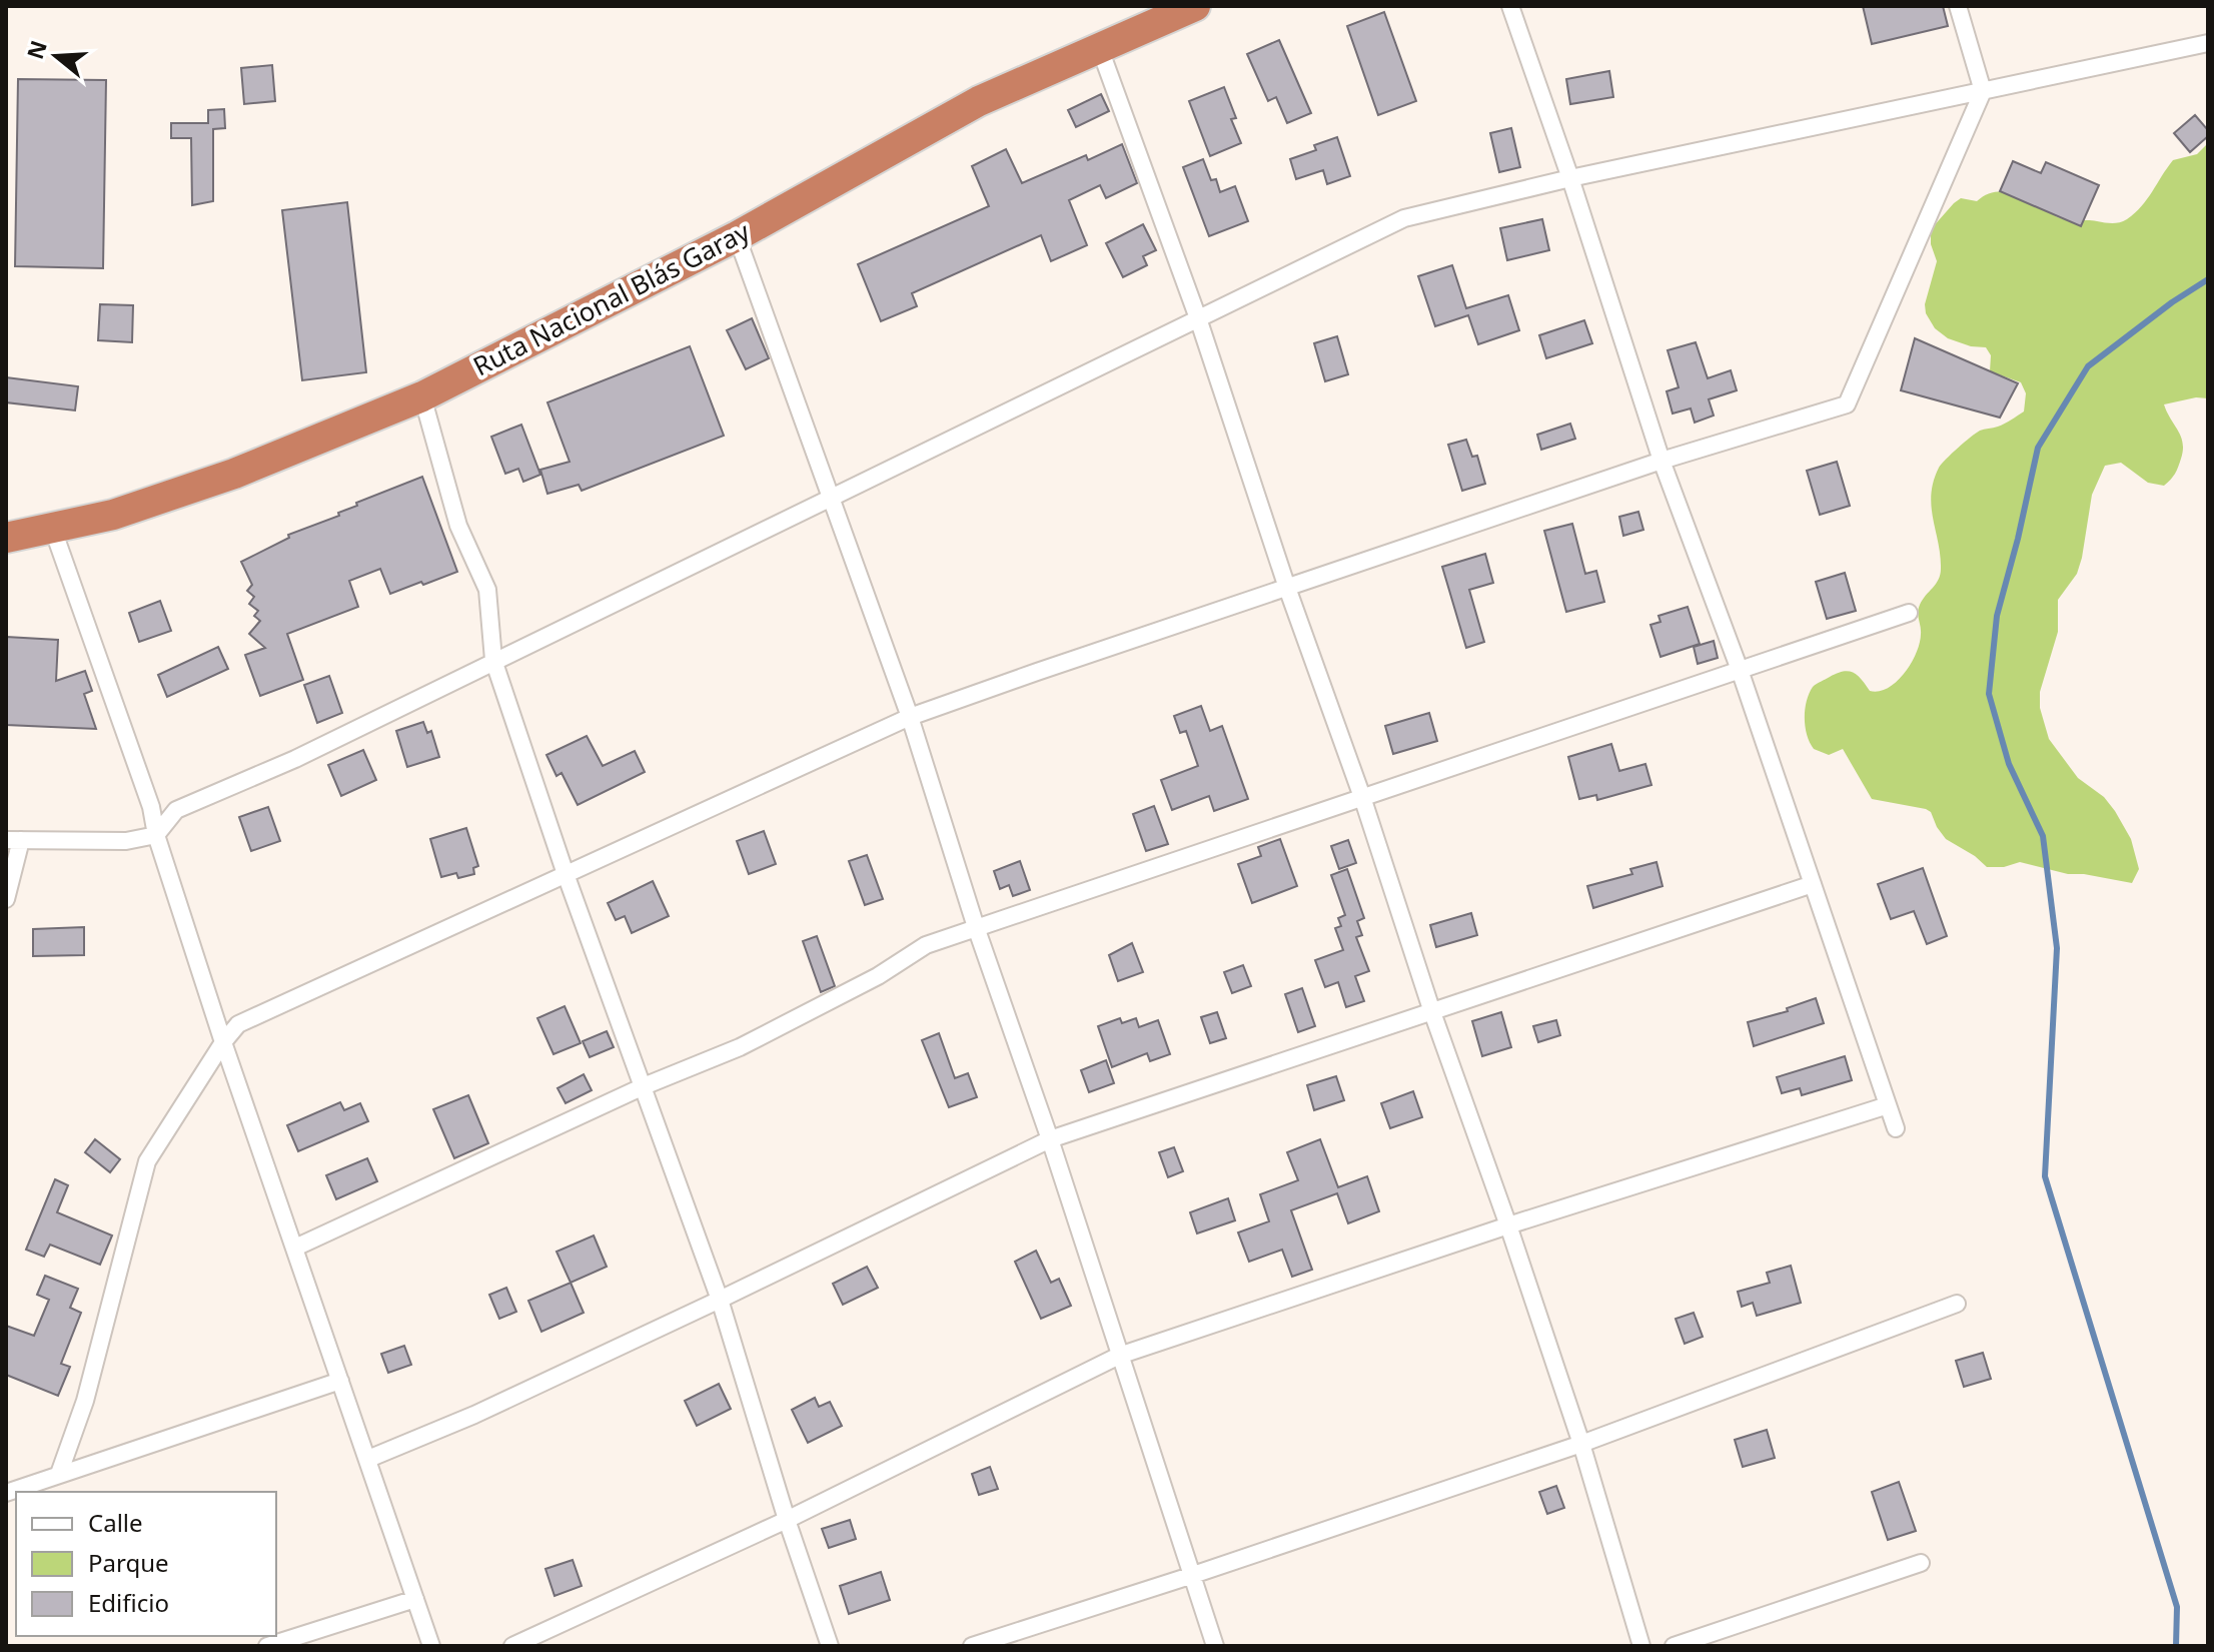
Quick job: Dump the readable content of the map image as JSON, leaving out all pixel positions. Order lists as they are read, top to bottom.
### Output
{
  "streets": {
    "highway": ["Ruta Nacional Blás Garay"]
  },
  "legend": ["Calle", "Parque", "Edificio"],
  "north": "left"
}
